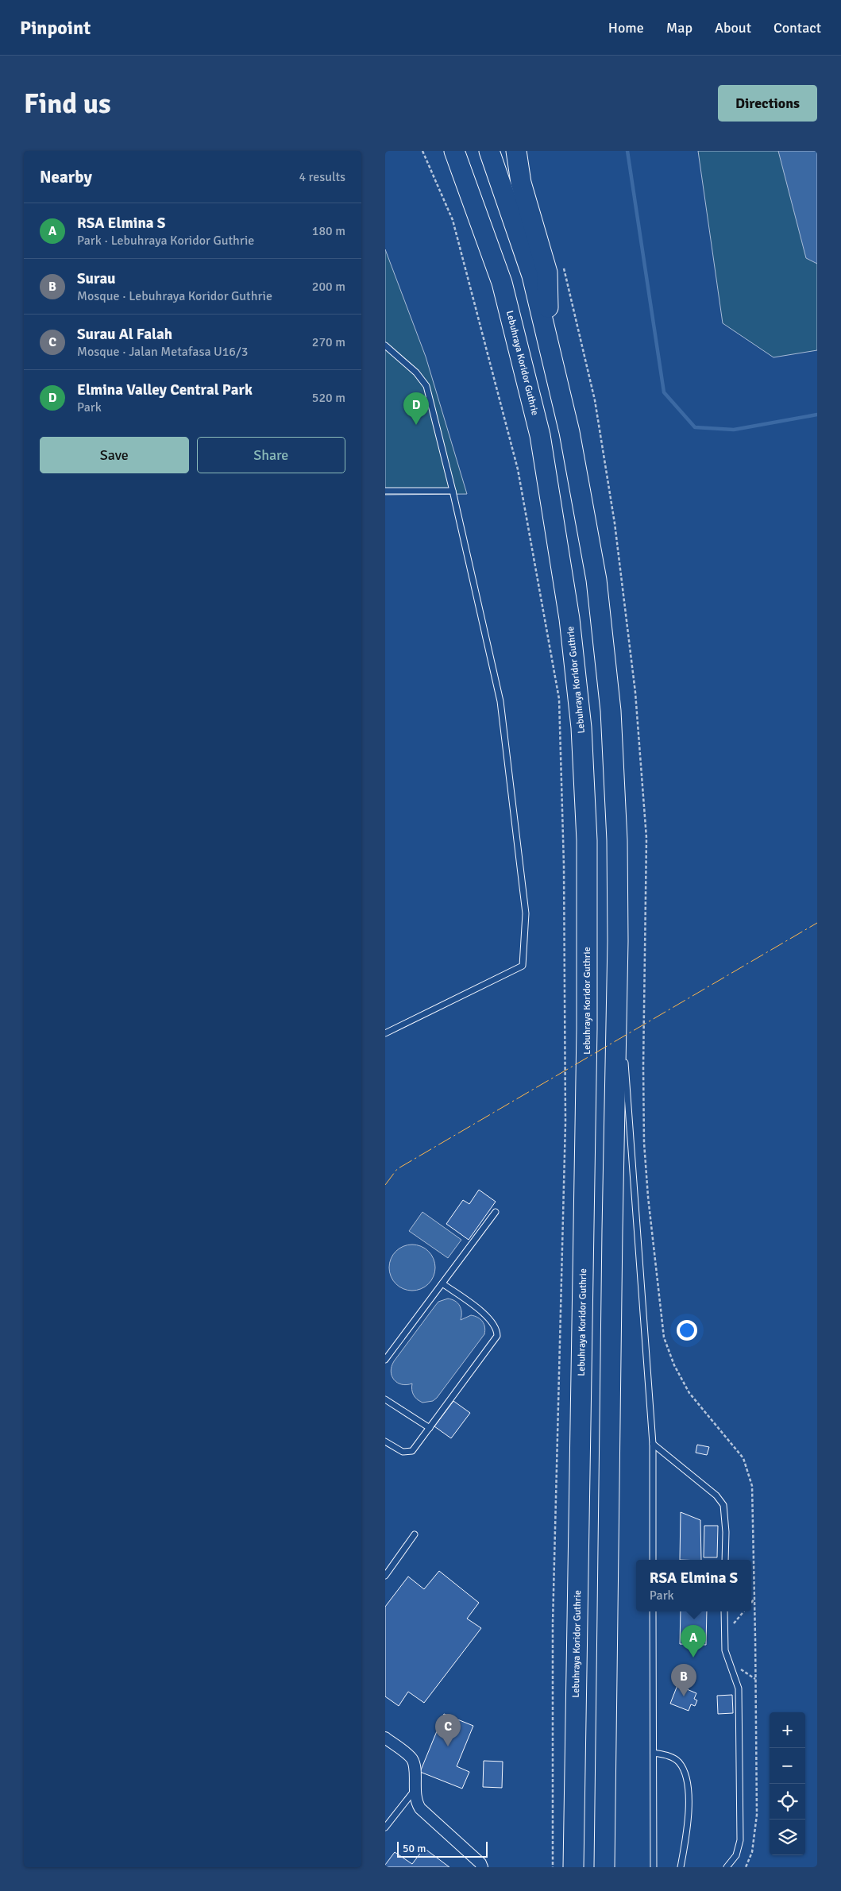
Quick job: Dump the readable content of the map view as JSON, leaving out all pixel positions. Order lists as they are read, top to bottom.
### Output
{
  "streets": {
    "highway": ["Lebuhraya Koridor Guthrie"]
  },
  "scale_bar": "50 m",
  "page": {
    "header": "Pinpoint",
    "nav": [
      "Home",
      "Map",
      "About",
      "Contact"
    ],
    "buttons": [
      "Directions",
      ["Save", "Share"]
    ],
    "title": "Find us",
    "heading": ["Nearby", "4 results"],
    "list": [
      {
        "mark": "A",
        "name": "RSA Elmina S",
        "note": "Park · Lebuhraya Koridor Guthrie",
        "value": "180 m"
      },
      {
        "mark": "B",
        "name": "Surau",
        "note": "Mosque · Lebuhraya Koridor Guthrie",
        "value": "200 m"
      },
      {
        "mark": "C",
        "name": "Surau Al Falah",
        "note": "Mosque · Jalan Metafasa U16/3",
        "value": "270 m"
      },
      {
        "mark": "D",
        "name": "Elmina Valley Central Park",
        "note": "Park",
        "value": "520 m"
      }
    ],
    "pins": [
      "D",
      "A",
      "B",
      "C"
    ],
    "popup": ["RSA Elmina S", "Park"],
    "map_buttons": ["+", "−"],
    "scale": "50 m"
  }
}
